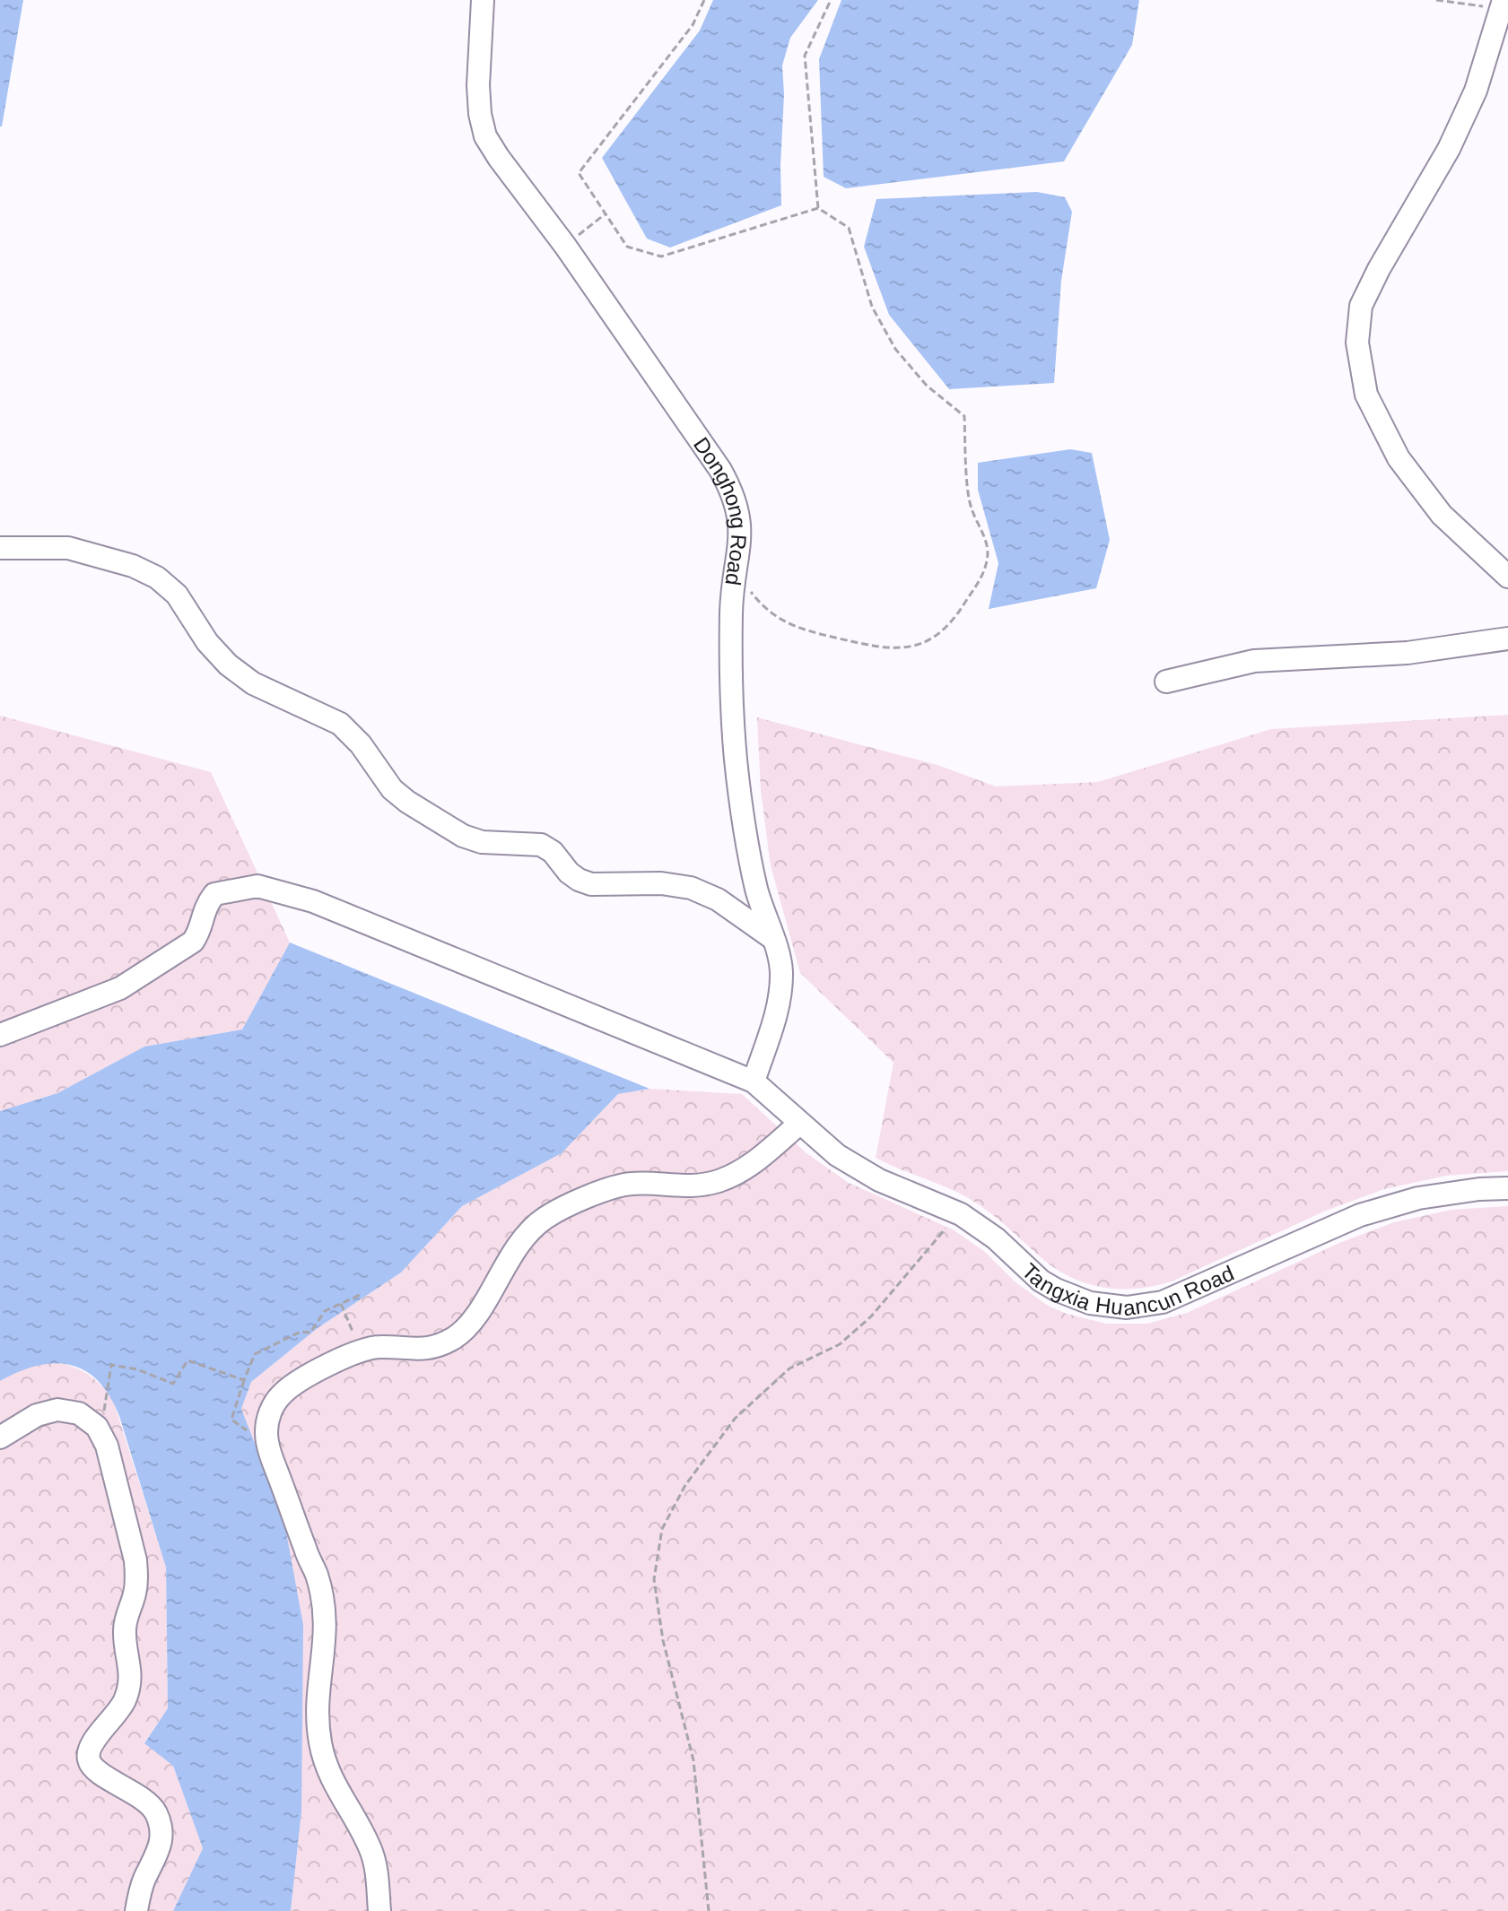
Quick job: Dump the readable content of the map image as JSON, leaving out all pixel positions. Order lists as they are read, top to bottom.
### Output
{
  "streets": {
    "street": ["Donghong Road", "Tangxia Huancun Road"]
  },
  "crossings": [
    ["Donghong Road", "Tangxia Huancun Road"]
  ]
}
